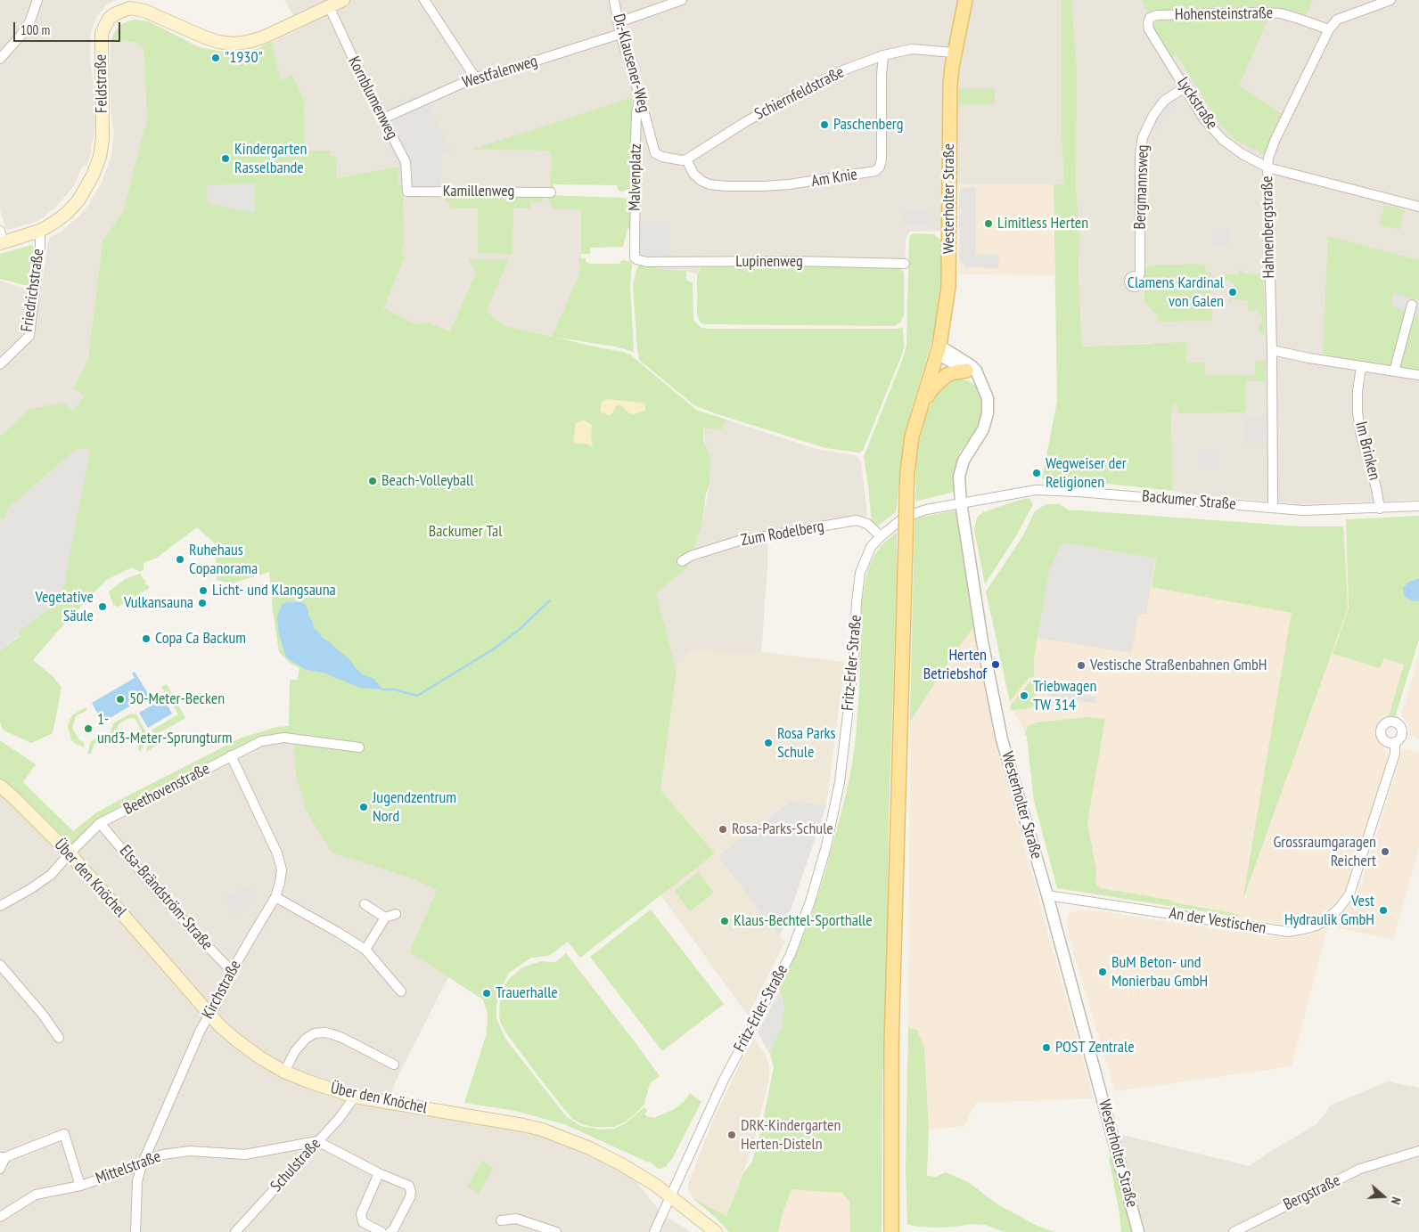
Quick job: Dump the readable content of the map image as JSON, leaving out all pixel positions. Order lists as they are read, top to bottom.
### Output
{
  "streets": {
    "main road": ["Feldstraße", "Westerholter Straße", "Über den Knöchel"],
    "street": [
      "Hohensteinstraße",
      "Dr.-Klausener-Weg",
      "Westfalenweg",
      "Schiernfeldstraße",
      "Kornblumenweg",
      "Lyckstraße",
      "Malvenplatz",
      "Am Knie",
      "Bergmannsweg",
      "Kamillenweg",
      "Hahnenbergstraße",
      "Lupinenweg",
      "Friedrichstraße",
      "Im Brinken",
      "Backumer Straße",
      "Zum Rodelberg",
      "Fritz-Erler-Straße",
      "Beethovenstraße",
      "Elsa-Brändström-Straße",
      "An der Vestischen",
      "Kirchstraße",
      "Schulstraße",
      "Mittelstraße",
      "Bergstraße"
    ]
  },
  "crossings": [
    ["Hohensteinstraße", "Lyckstraße"],
    ["Hohensteinstraße", "Hahnenbergstraße"],
    ["Dr.-Klausener-Weg", "Westfalenweg"],
    ["Dr.-Klausener-Weg", "Schiernfeldstraße"],
    ["Dr.-Klausener-Weg", "Malvenplatz"],
    ["Dr.-Klausener-Weg", "Am Knie"],
    ["Westfalenweg", "Kornblumenweg"],
    ["Feldstraße", "Kornblumenweg"],
    ["Feldstraße", "Friedrichstraße"],
    ["Schiernfeldstraße", "Am Knie"],
    ["Schiernfeldstraße", "Westerholter Straße"],
    ["Kornblumenweg", "Kamillenweg"],
    ["Lyckstraße", "Bergmannsweg"],
    ["Lyckstraße", "Hahnenbergstraße"],
    ["Malvenplatz", "Lupinenweg"],
    ["Westerholter Straße", "Backumer Straße"],
    ["Westerholter Straße", "Fritz-Erler-Straße"],
    ["Westerholter Straße", "An der Vestischen"],
    ["Hahnenbergstraße", "Backumer Straße"],
    ["Im Brinken", "Backumer Straße"],
    ["Backumer Straße", "Fritz-Erler-Straße"],
    ["Zum Rodelberg", "Fritz-Erler-Straße"],
    ["Fritz-Erler-Straße", "Über den Knöchel"],
    ["Beethovenstraße", "Über den Knöchel"],
    ["Beethovenstraße", "Elsa-Brändström-Straße"],
    ["Beethovenstraße", "Kirchstraße"],
    ["Über den Knöchel", "Kirchstraße"],
    ["Über den Knöchel", "Schulstraße"],
    ["Elsa-Brändström-Straße", "Kirchstraße"],
    ["Kirchstraße", "Mittelstraße"],
    ["Schulstraße", "Mittelstraße"]
  ],
  "parks": ["Backumer Tal"],
  "places": [
    "\"1930\"",
    "Paschenberg",
    "Kindergarten Rasselbande",
    "Limitless Herten",
    "Clamens Kardinal von Galen",
    "Wegweiser der Religionen",
    "Beach-Volleyball",
    "Ruhehaus Copanorama",
    "Licht- und Klangsauna",
    "Vulkansauna",
    "Vegetative Säule",
    "Copa Ca Backum",
    "Herten Betriebshof",
    "Vestische Straßenbahnen GmbH",
    "Triebwagen TW 314",
    "50-Meter-Becken",
    "1- und3-Meter-Sprungturm",
    "Rosa Parks Schule",
    "Jugendzentrum Nord",
    "Rosa-Parks-Schule",
    "Grossraumgaragen Reichert",
    "Vest Hydraulik GmbH",
    "Klaus-Bechtel-Sporthalle",
    "BuM Beton- und Monierbau GmbH",
    "Trauerhalle",
    "POST Zentrale",
    "DRK-Kindergarten Herten-Disteln"
  ],
  "scale_bar": "100 m",
  "north": "right"
}
